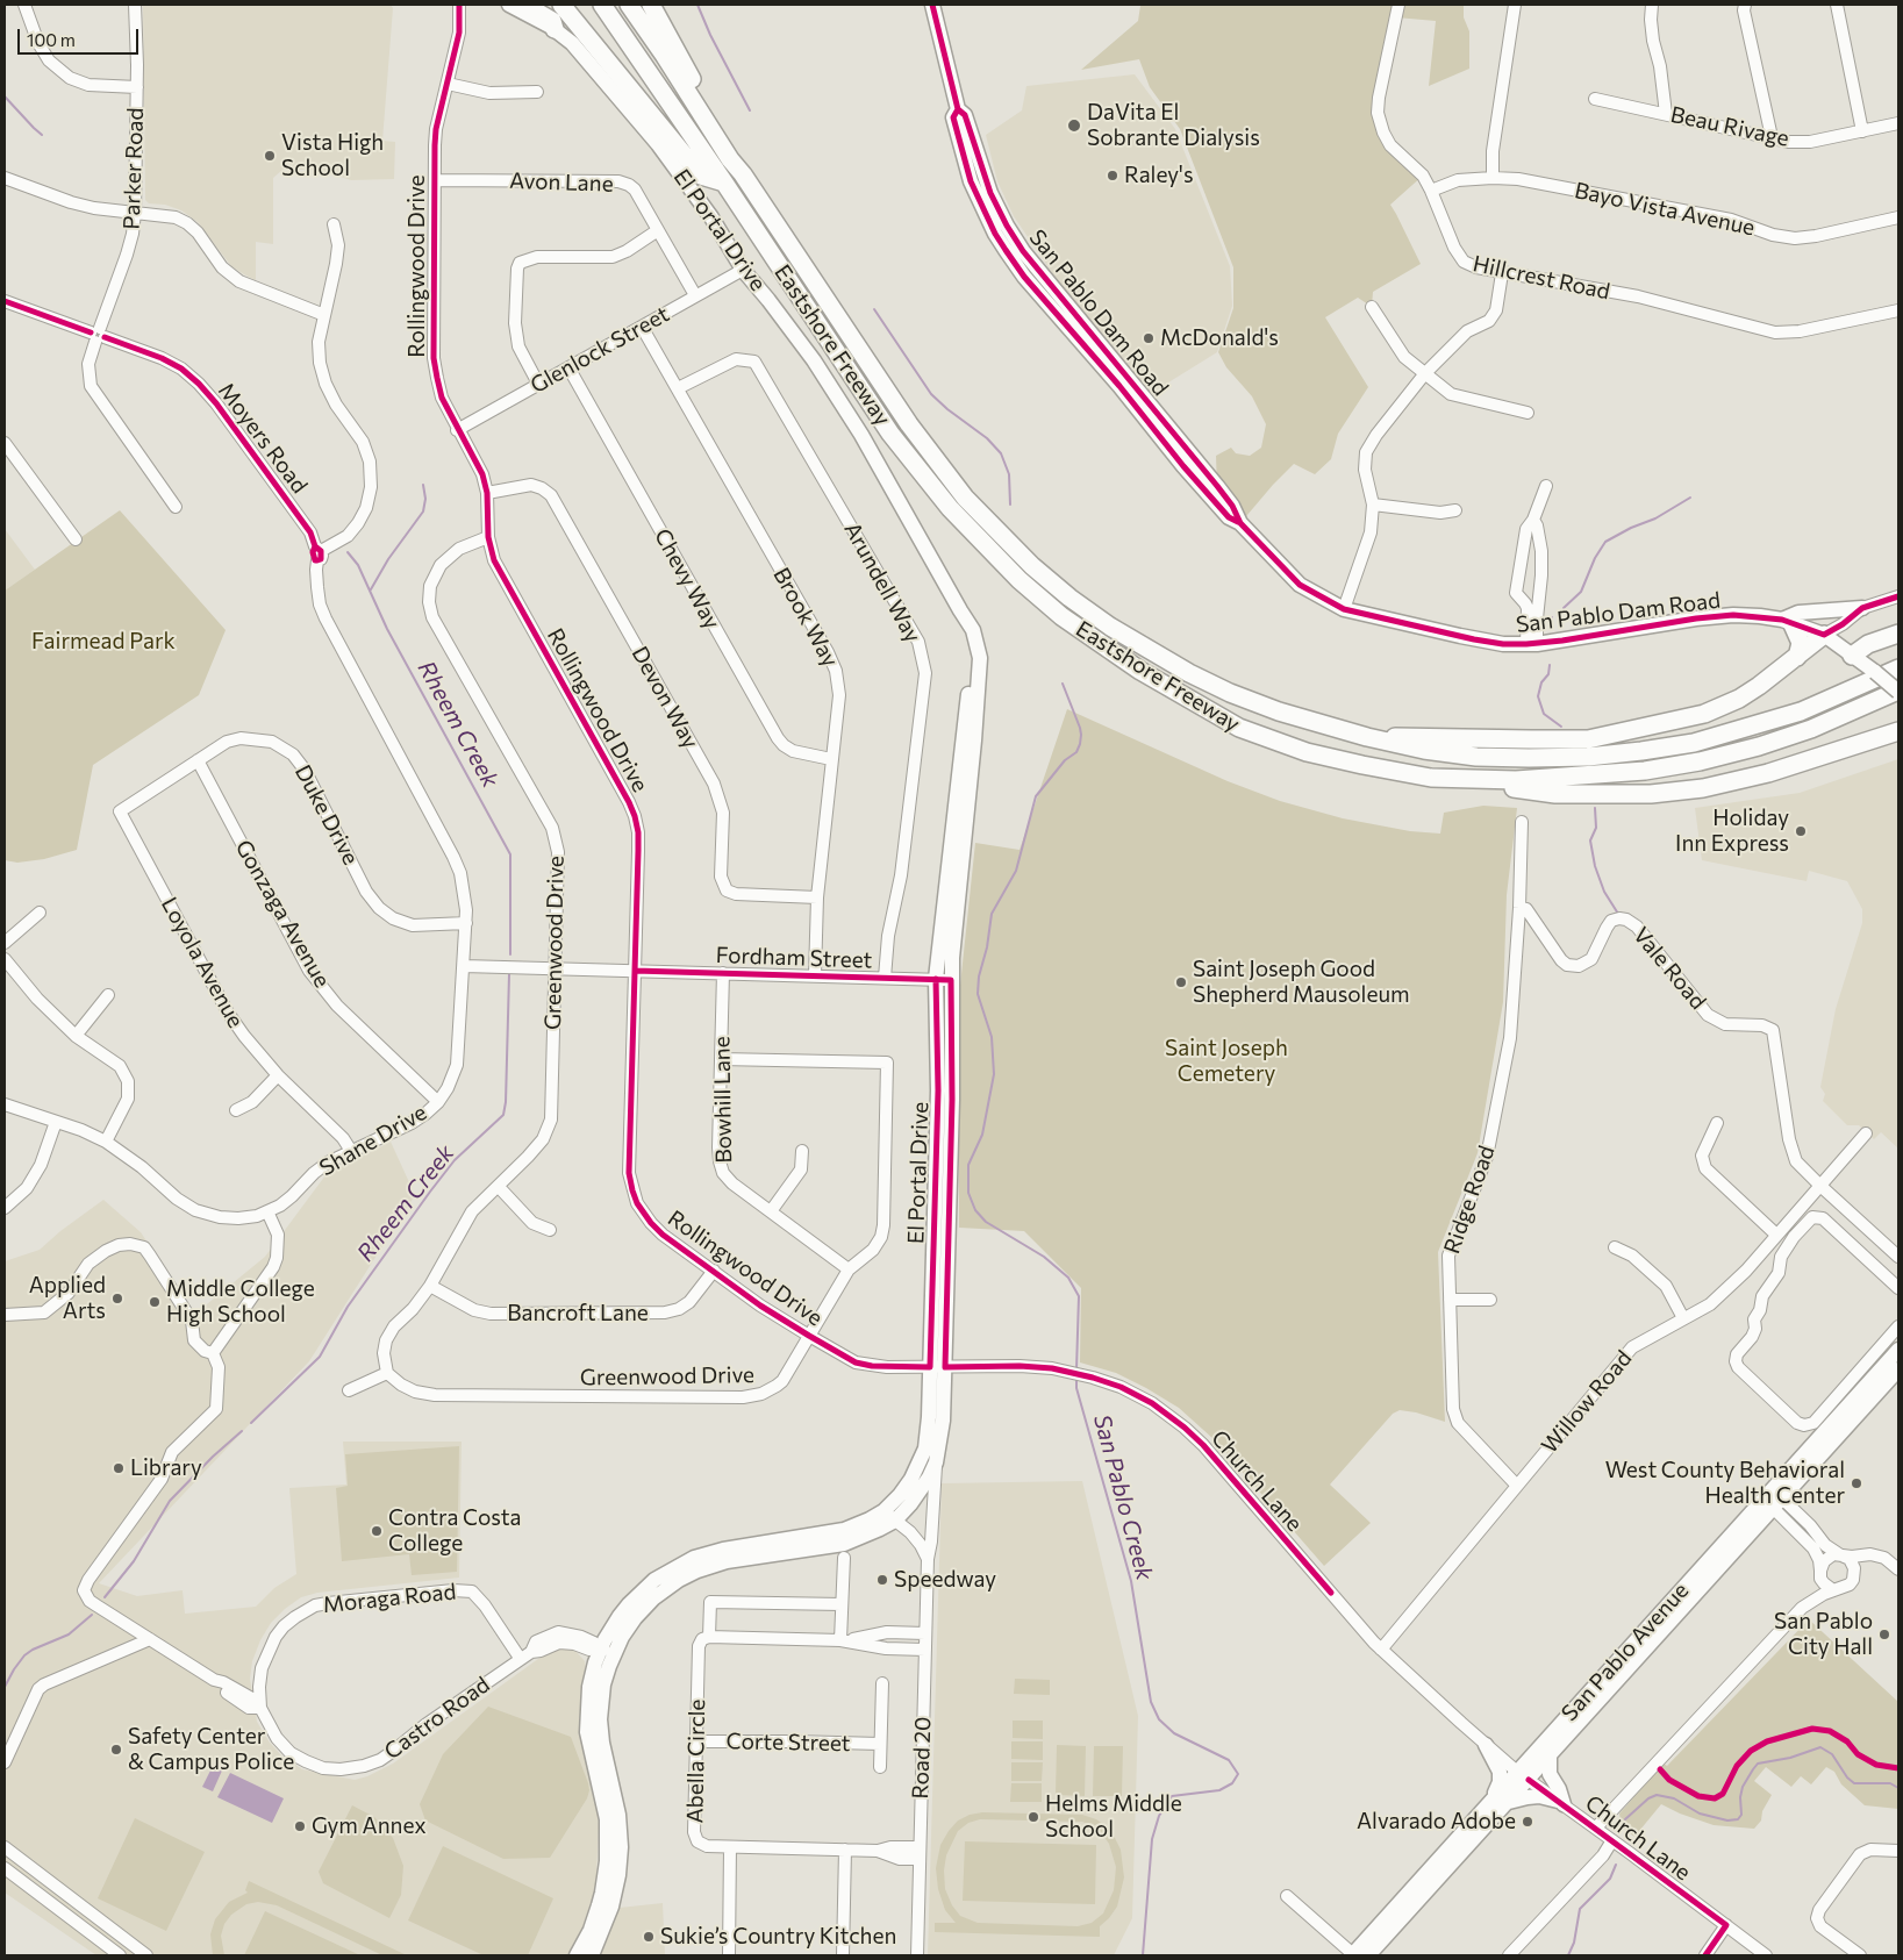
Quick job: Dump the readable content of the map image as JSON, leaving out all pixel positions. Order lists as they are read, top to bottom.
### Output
{
  "streets": {
    "highway": ["Eastshore Freeway"],
    "main road": ["El Portal Drive", "San Pablo Dam Road", "San Pablo Avenue"],
    "street": [
      "Beau Rivage",
      "Parker Road",
      "Avon Lane",
      "Bayo Vista Avenue",
      "Rollingwood Drive",
      "Hillcrest Road",
      "Glenlock Street",
      "Moyers Road",
      "Chevy Way",
      "Arundell Way",
      "Brook Way",
      "Devon Way",
      "Duke Drive",
      "Gonzaga Avenue",
      "Greenwood Drive",
      "Fordham Street",
      "Loyola Avenue",
      "Vale Road",
      "Bowhill Lane",
      "Shane Drive",
      "Ridge Road",
      "Bancroft Lane",
      "Willow Road",
      "Church Lane",
      "Moraga Road",
      "Castro Road",
      "Corte Street",
      "Road 20",
      "Abella Circle"
    ]
  },
  "crossings": [
    ["Parker Road", "Moyers Road"],
    ["Avon Lane", "Rollingwood Drive"],
    ["Avon Lane", "Glenlock Street"],
    ["Bayo Vista Avenue", "Hillcrest Road"],
    ["El Portal Drive", "Rollingwood Drive"],
    ["El Portal Drive", "Glenlock Street"],
    ["El Portal Drive", "Fordham Street"],
    ["El Portal Drive", "Church Lane"],
    ["El Portal Drive", "Castro Road"],
    ["El Portal Drive", "Road 20"],
    ["Rollingwood Drive", "Glenlock Street"],
    ["Rollingwood Drive", "Devon Way"],
    ["Rollingwood Drive", "Greenwood Drive"],
    ["Rollingwood Drive", "Fordham Street"],
    ["Rollingwood Drive", "Bancroft Lane"],
    ["Rollingwood Drive", "Church Lane"],
    ["San Pablo Dam Road", "Eastshore Freeway"],
    ["Glenlock Street", "Chevy Way"],
    ["Glenlock Street", "Brook Way"],
    ["Moyers Road", "Duke Drive"],
    ["Moyers Road", "Fordham Street"],
    ["Moyers Road", "Shane Drive"],
    ["Chevy Way", "Brook Way"],
    ["Arundell Way", "Brook Way"],
    ["Arundell Way", "Fordham Street"],
    ["Brook Way", "Devon Way"],
    ["Brook Way", "Fordham Street"],
    ["Duke Drive", "Gonzaga Avenue"],
    ["Duke Drive", "Loyola Avenue"],
    ["Gonzaga Avenue", "Shane Drive"],
    ["Greenwood Drive", "Fordham Street"],
    ["Greenwood Drive", "Bowhill Lane"],
    ["Greenwood Drive", "Bancroft Lane"],
    ["Fordham Street", "Bowhill Lane"],
    ["Fordham Street", "Shane Drive"],
    ["Loyola Avenue", "Shane Drive"],
    ["Vale Road", "Ridge Road"],
    ["Vale Road", "Willow Road"],
    ["Ridge Road", "Willow Road"],
    ["Willow Road", "Church Lane"],
    ["Church Lane", "San Pablo Avenue"],
    ["Moraga Road", "Castro Road"],
    ["Corte Street", "Abella Circle"],
    ["Road 20", "Abella Circle"]
  ],
  "water": ["Rheem Creek", "San Pablo Creek"],
  "parks": ["Fairmead Park", "Saint Joseph Cemetery"],
  "places": [
    "DaVita El Sobrante Dialysis",
    "Vista High School",
    "Raley's",
    "McDonald's",
    "Holiday Inn Express",
    "Saint Joseph Good Shepherd Mausoleum",
    "Applied Arts",
    "Middle College High School",
    "Library",
    "West County Behavioral Health Center",
    "Contra Costa College",
    "Speedway",
    "San Pablo City Hall",
    "Safety Center & Campus Police",
    "Helms Middle School",
    "Alvarado Adobe",
    "Gym Annex",
    "Sukie’s Country Kitchen"
  ],
  "scale_bar": "100 m"
}
